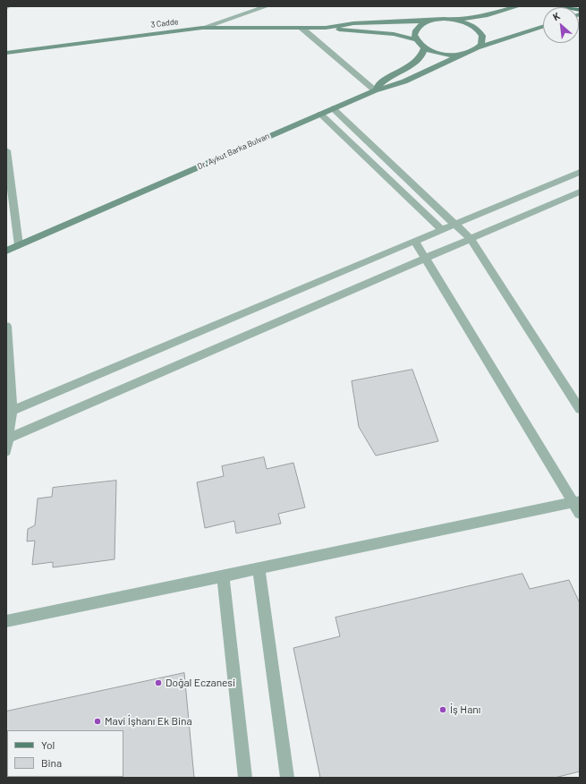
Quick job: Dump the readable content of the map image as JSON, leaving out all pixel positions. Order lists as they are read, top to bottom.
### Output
{
  "streets": {
    "main road": ["3 Cadde", "Dr. Aykut Barka Bulvarı"]
  },
  "places": ["Doğal Eczanesi", "İş Hanı", "Mavi İşhanı Ek Bina"],
  "legend": ["Yol", "Bina"],
  "north": "top left"
}
